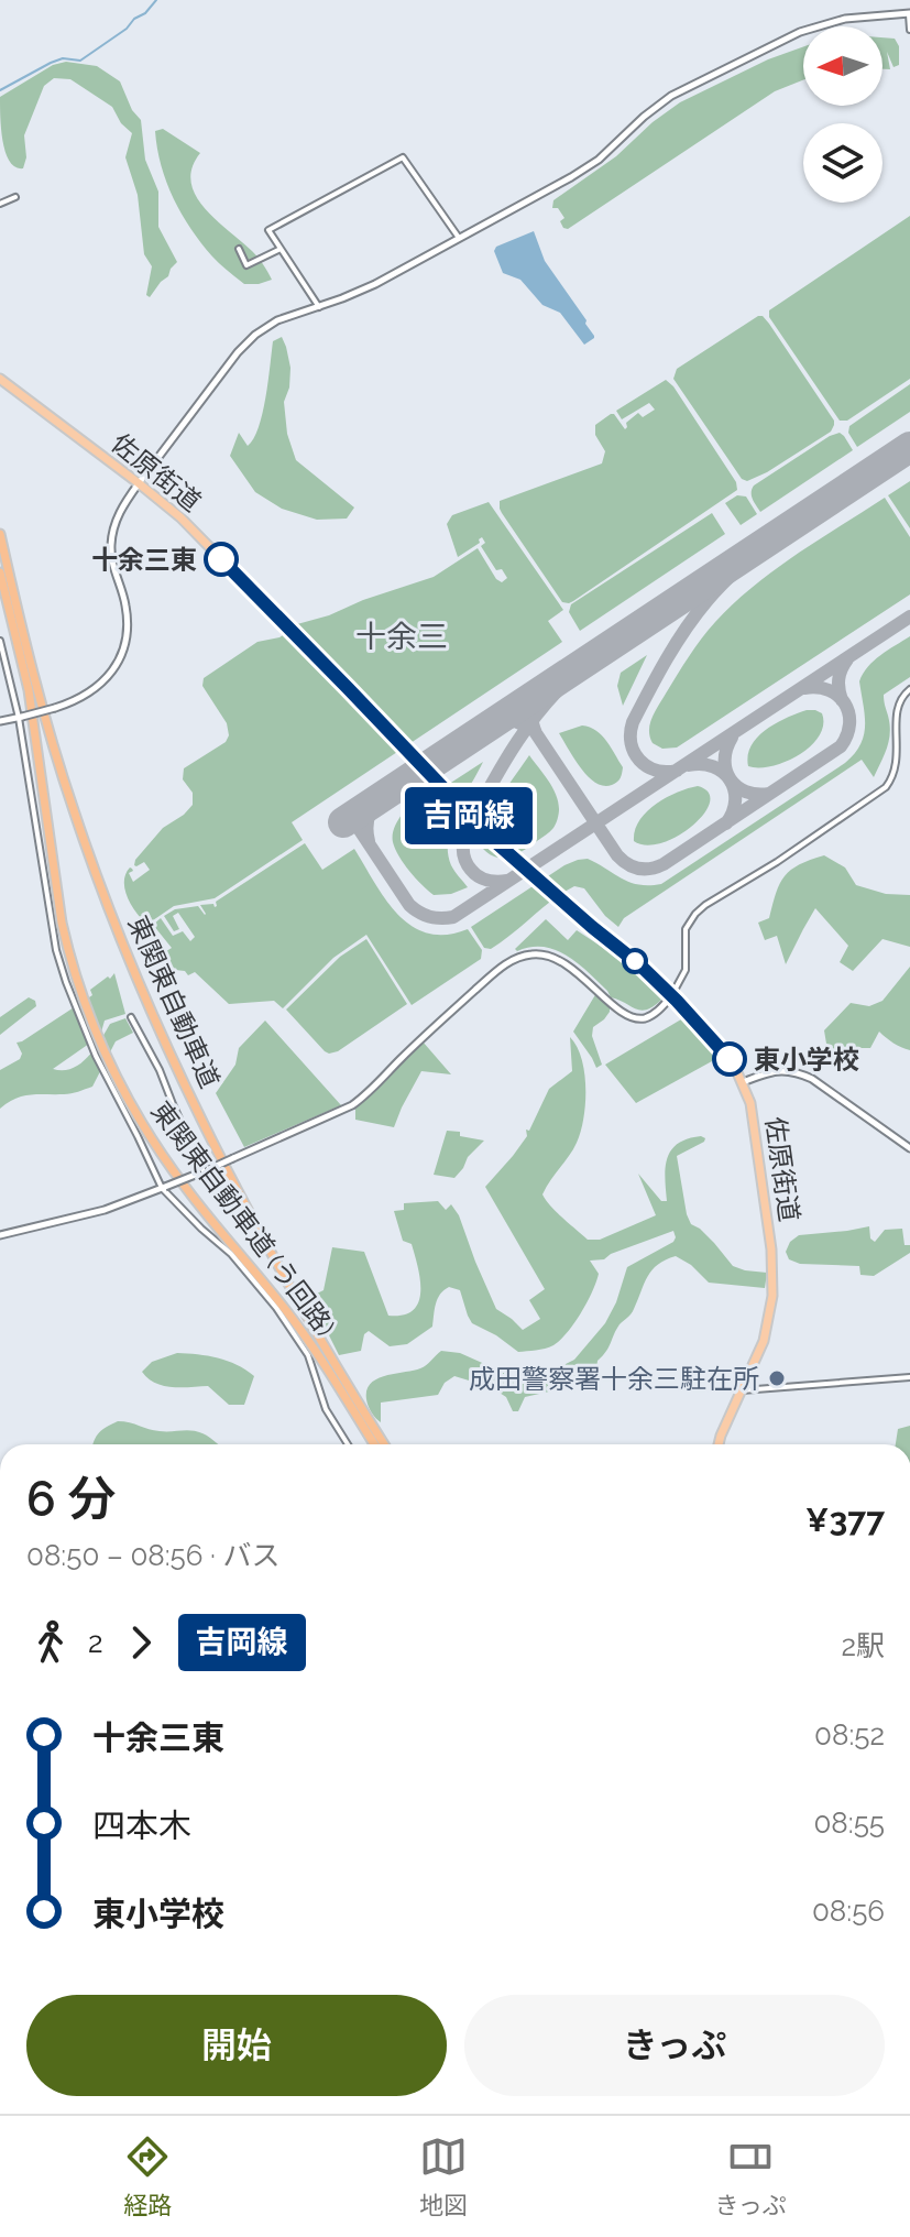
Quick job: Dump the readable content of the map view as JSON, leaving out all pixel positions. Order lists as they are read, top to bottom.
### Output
{
  "streets": {
    "highway": ["佐原街道", "東関東自動車道", "東関東自動車道 (う回路)"]
  },
  "districts": ["十余三"],
  "places": ["十余三東", "東小学校", "成田警察署十余三駐在所"],
  "lines": ["bus line 吉岡線"],
  "north": "left",
  "page": {
    "on_map": "吉岡線",
    "heading": ["6 分", "08:50 – 08:56 · バス", "¥377"],
    "legs": ["2", "吉岡線", "2駅"],
    "list": [
      {
        "name": "十余三東",
        "value": "08:52"
      },
      {
        "name": "四本木",
        "value": "08:55"
      },
      {
        "name": "東小学校",
        "value": "08:56"
      }
    ],
    "buttons": ["開始", "きっぷ"],
    "tabs": ["経路", "地図", "きっぷ"]
  }
}
